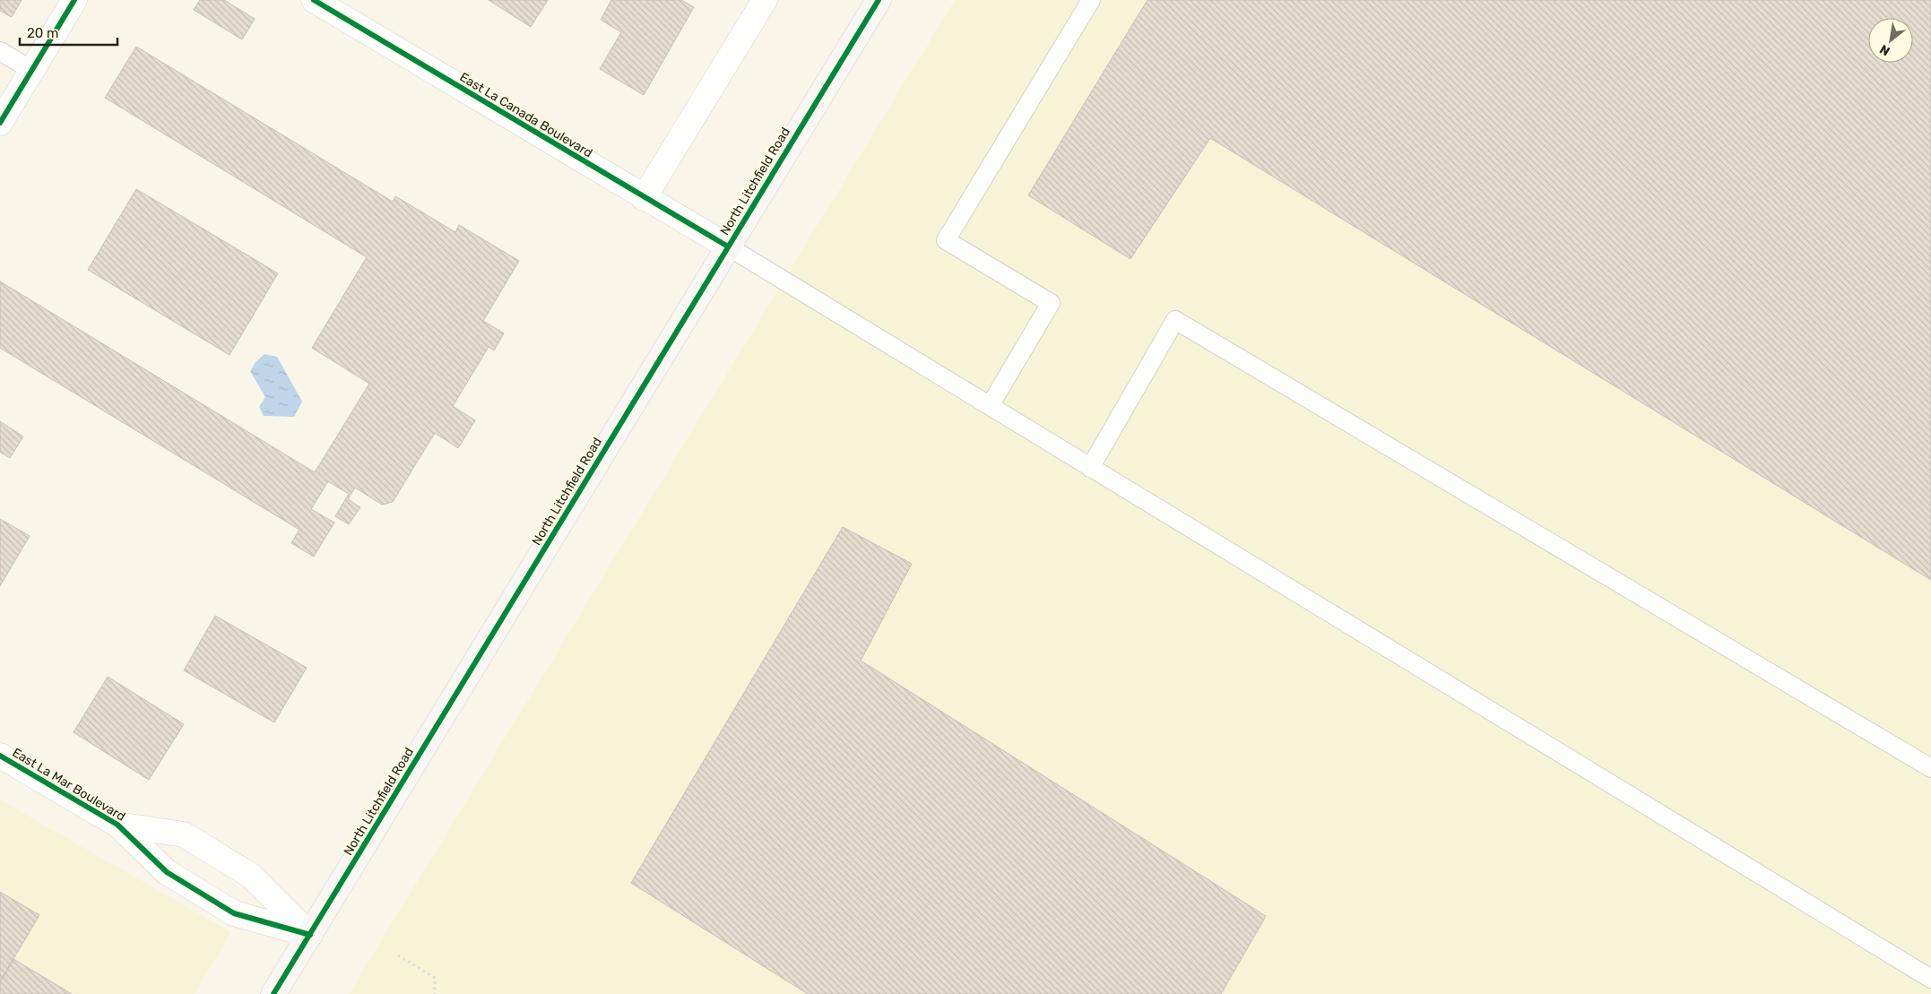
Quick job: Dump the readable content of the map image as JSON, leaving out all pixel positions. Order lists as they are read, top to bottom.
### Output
{
  "streets": {
    "main road": ["North Litchfield Road"],
    "street": ["East La Canada Boulevard", "East La Mar Boulevard"]
  },
  "crossings": [
    ["East La Canada Boulevard", "North Litchfield Road"],
    ["North Litchfield Road", "East La Mar Boulevard"]
  ],
  "scale_bar": "20 m",
  "north": "bottom left"
}
